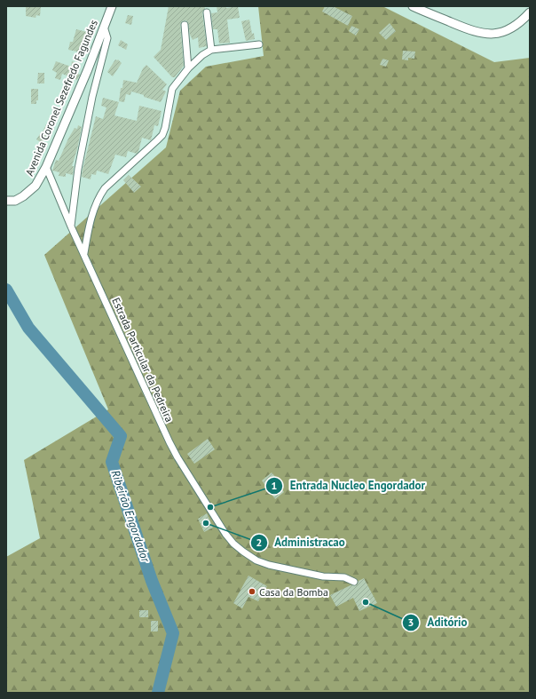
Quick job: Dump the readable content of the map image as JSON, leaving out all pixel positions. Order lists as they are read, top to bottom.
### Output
{
  "streets": {
    "main road": ["Avenida Coronel Sezefredo Fagundes"],
    "street": ["Estrada Particular da Pedreira"]
  },
  "crossings": [
    ["Avenida Coronel Sezefredo Fagundes", "Estrada Particular da Pedreira"]
  ],
  "water": ["Ribeirão Engordador"],
  "places": [
    "Entrada Nucleo Engordador",
    "Administracao",
    "Casa da Bomba",
    "Aditório"
  ]
}
